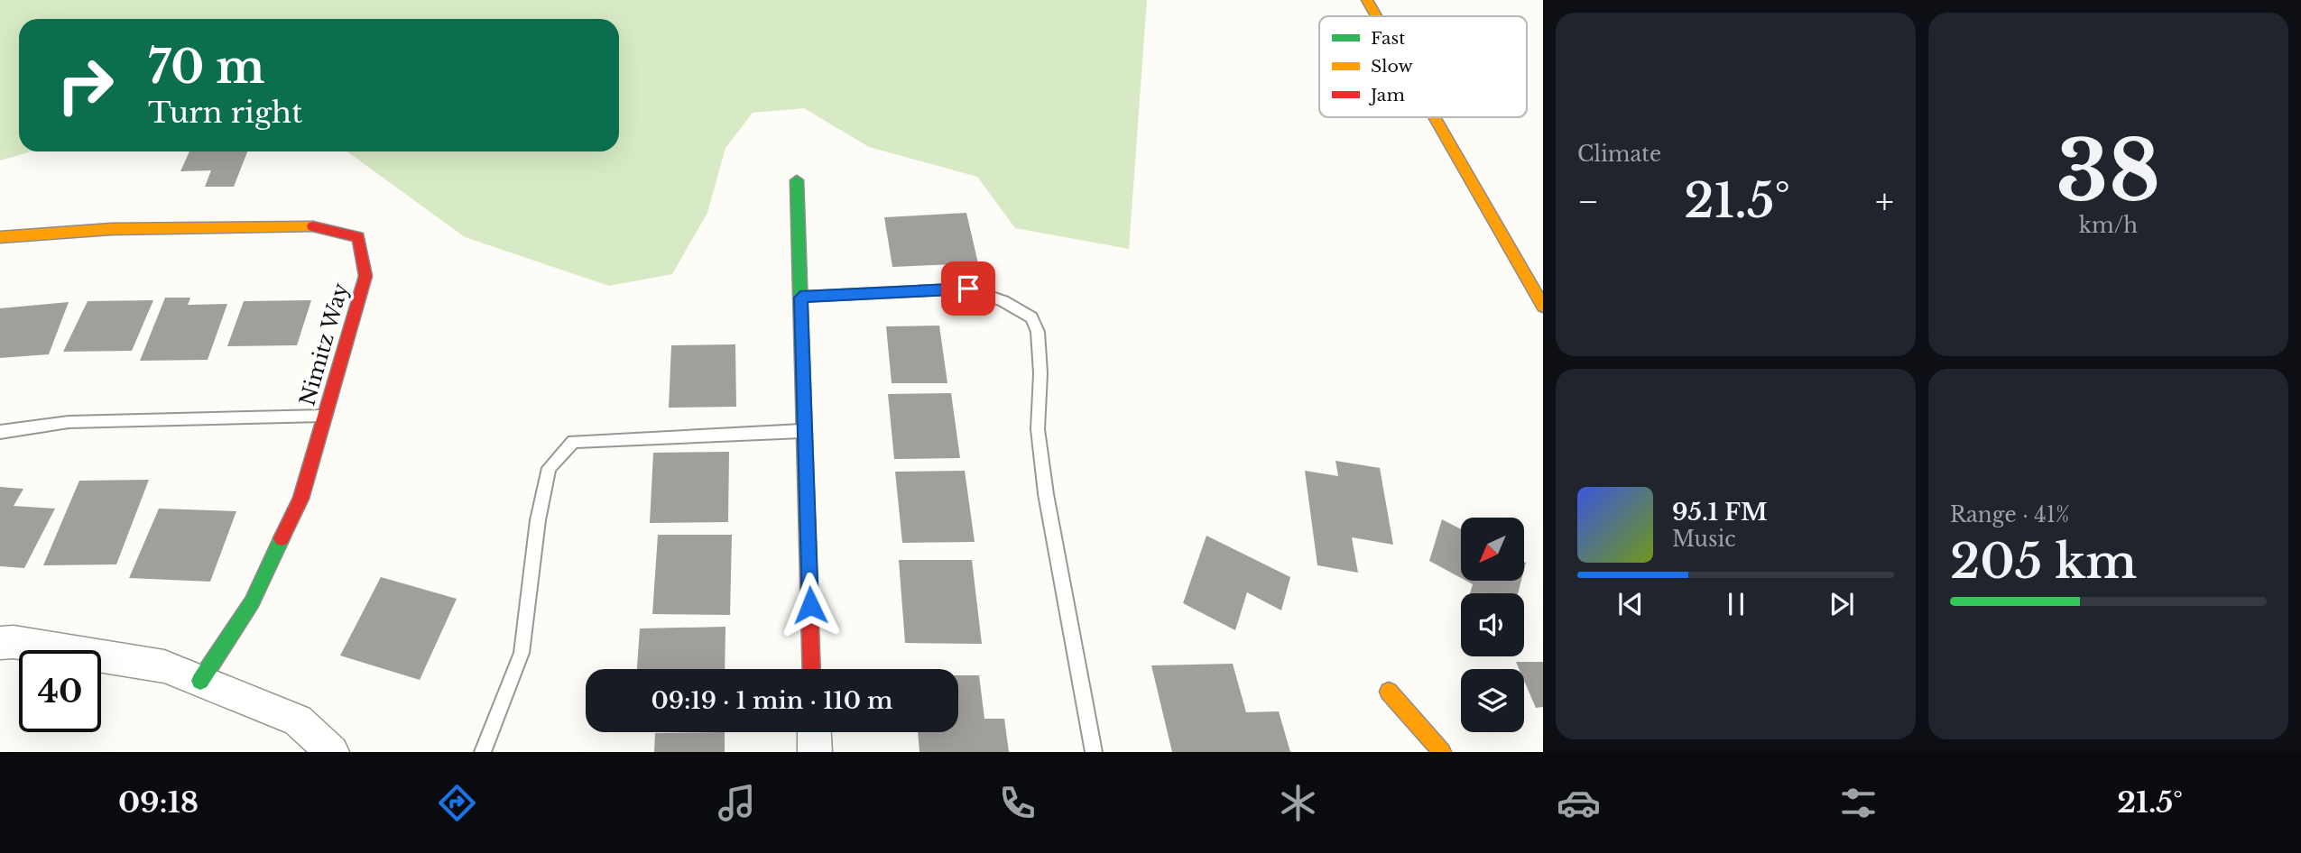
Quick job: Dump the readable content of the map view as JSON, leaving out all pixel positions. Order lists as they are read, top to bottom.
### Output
{
  "streets": {
    "street": ["Nimitz Way"]
  },
  "legend": ["Fast", "Slow", "Jam"],
  "north": "bottom left",
  "page": {
    "tile": [
      "Climate",
      ["38", "km/h"],
      ["Range · 41%", "205 km"]
    ],
    "turn": ["70 m", "Turn right"],
    "heat": ["−", "21.5°", "+"],
    "song": ["95.1 FM", "Music"],
    "limit": "40",
    "trip": "09:19 · 1 min · 110 m",
    "tabs": ["09:18", "21.5°"]
  }
}
